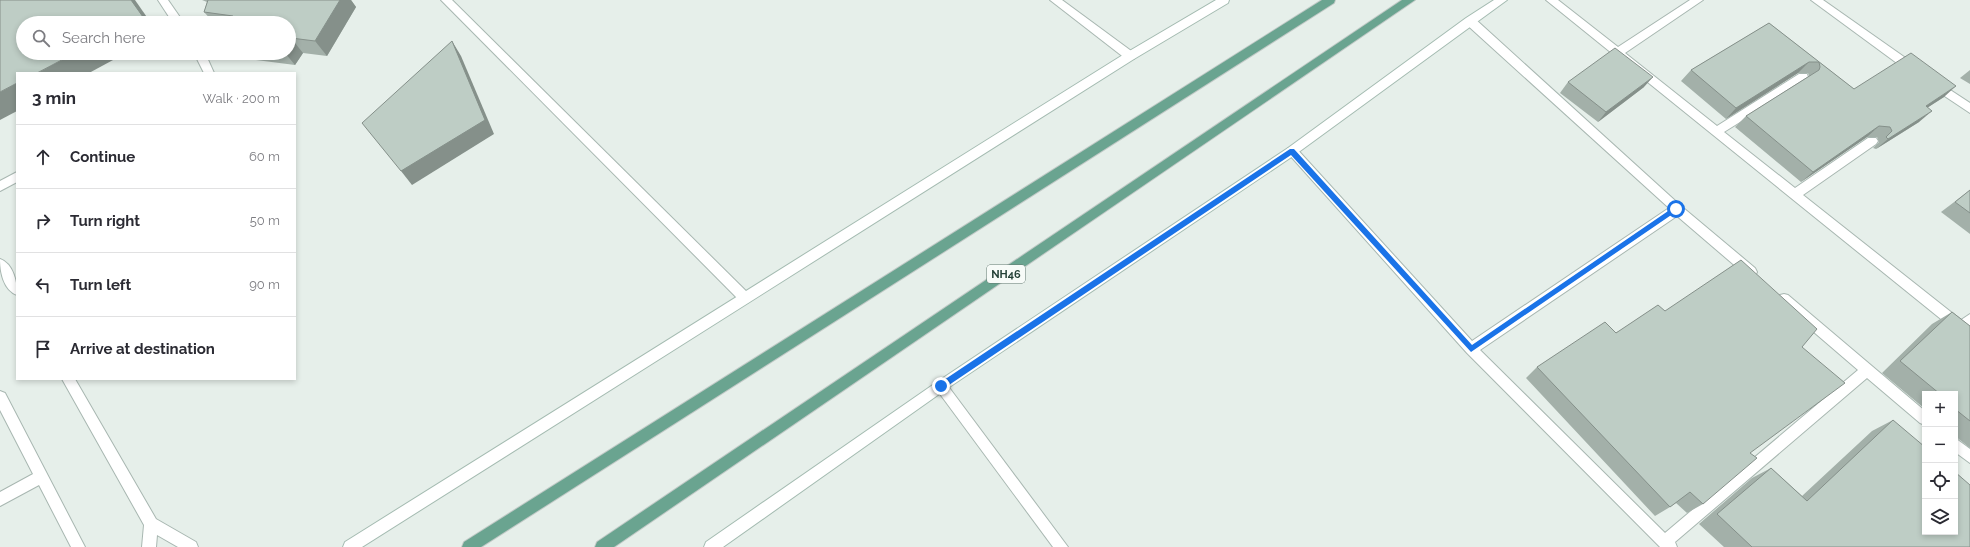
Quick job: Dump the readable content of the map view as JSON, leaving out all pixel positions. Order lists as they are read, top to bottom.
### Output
{
  "streets": {
    "main road": ["NH46"]
  },
  "page": {
    "search": "Search here",
    "heading": ["3 min", "Walk · 200 m"],
    "list": [
      ["Continue", "60 m"],
      ["Turn right", "50 m"],
      ["Turn left", "90 m"],
      "Arrive at destination"
    ],
    "map_buttons": ["+", "−"]
  }
}
